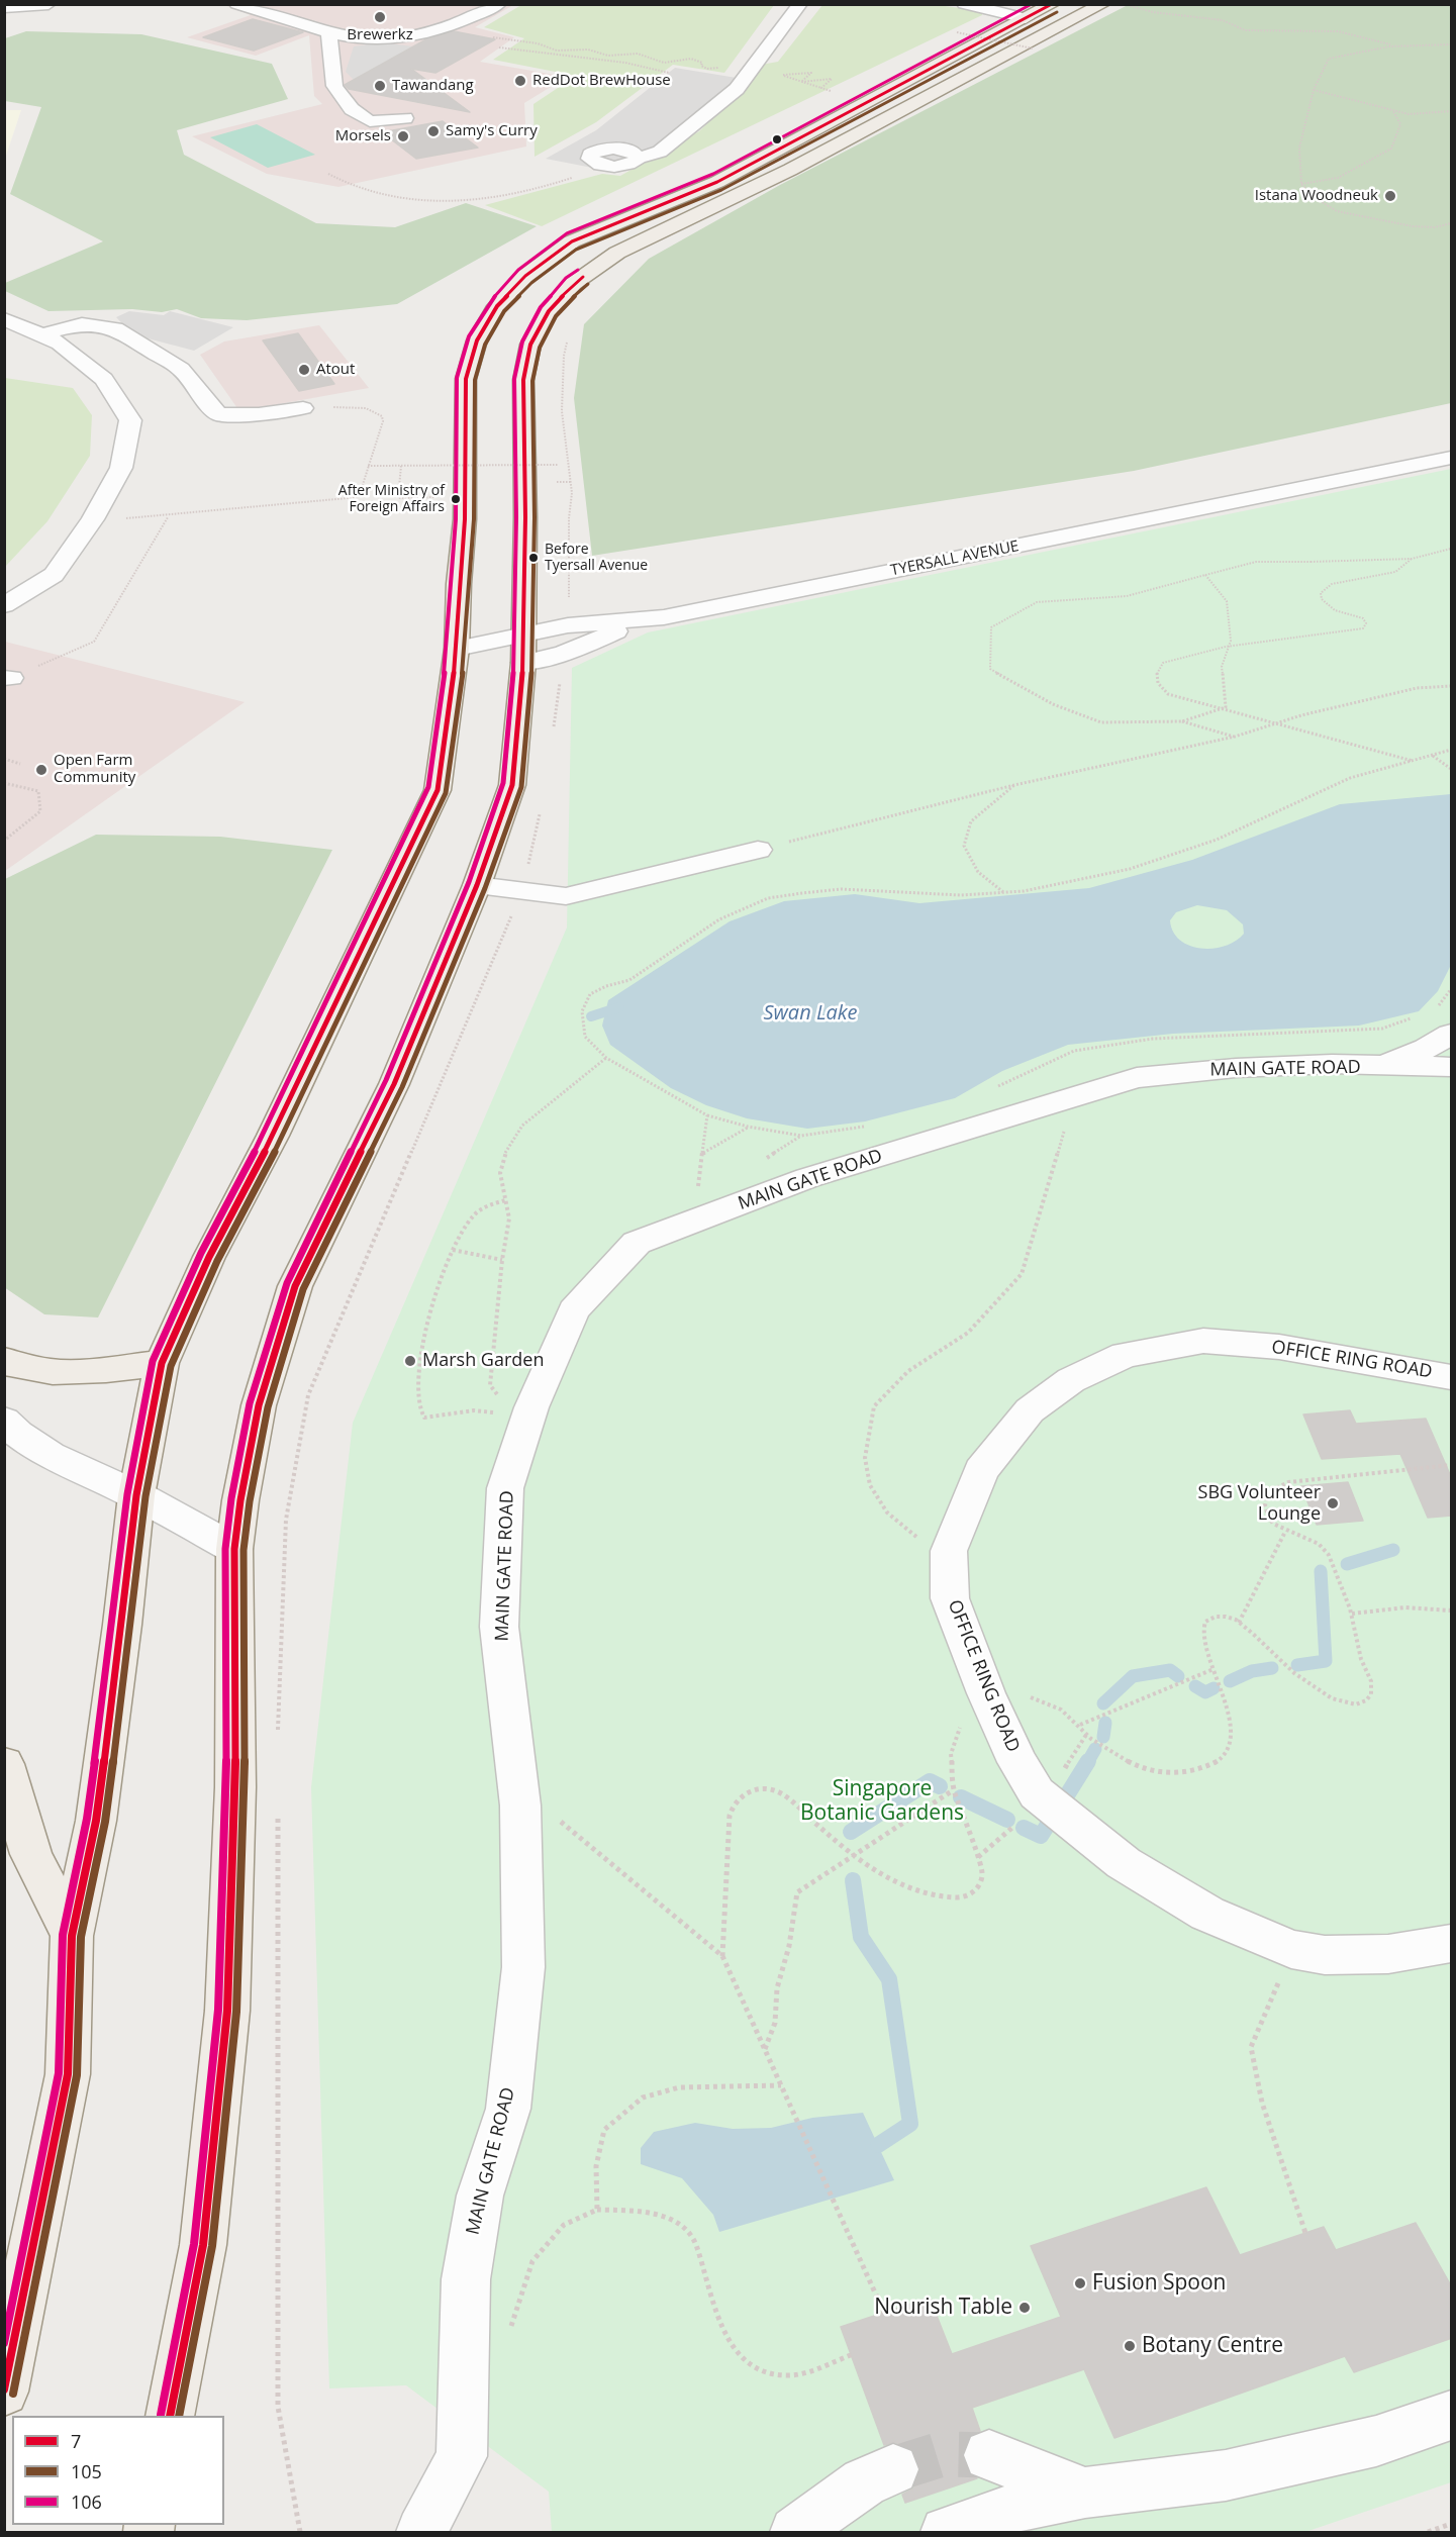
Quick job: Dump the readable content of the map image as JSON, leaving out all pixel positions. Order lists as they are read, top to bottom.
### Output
{
  "streets": {
    "street": ["TYERSALL AVENUE", "MAIN GATE ROAD", "OFFICE RING ROAD"]
  },
  "water": ["Swan Lake"],
  "parks": ["Singapore Botanic Gardens"],
  "places": [
    "Brewerkz",
    "RedDot BrewHouse",
    "Tawandang",
    "Samy's Curry",
    "Morsels",
    "Istana Woodneuk",
    "Atout",
    "After Ministry of Foreign Affairs",
    "Before Tyersall Avenue",
    "Open Farm Community",
    "Marsh Garden",
    "SBG Volunteer Lounge",
    "Fusion Spoon",
    "Nourish Table",
    "Botany Centre"
  ],
  "lines": ["transit line 7", "transit line 106", "transit line 105"],
  "legend": ["7", "105", "106"]
}
